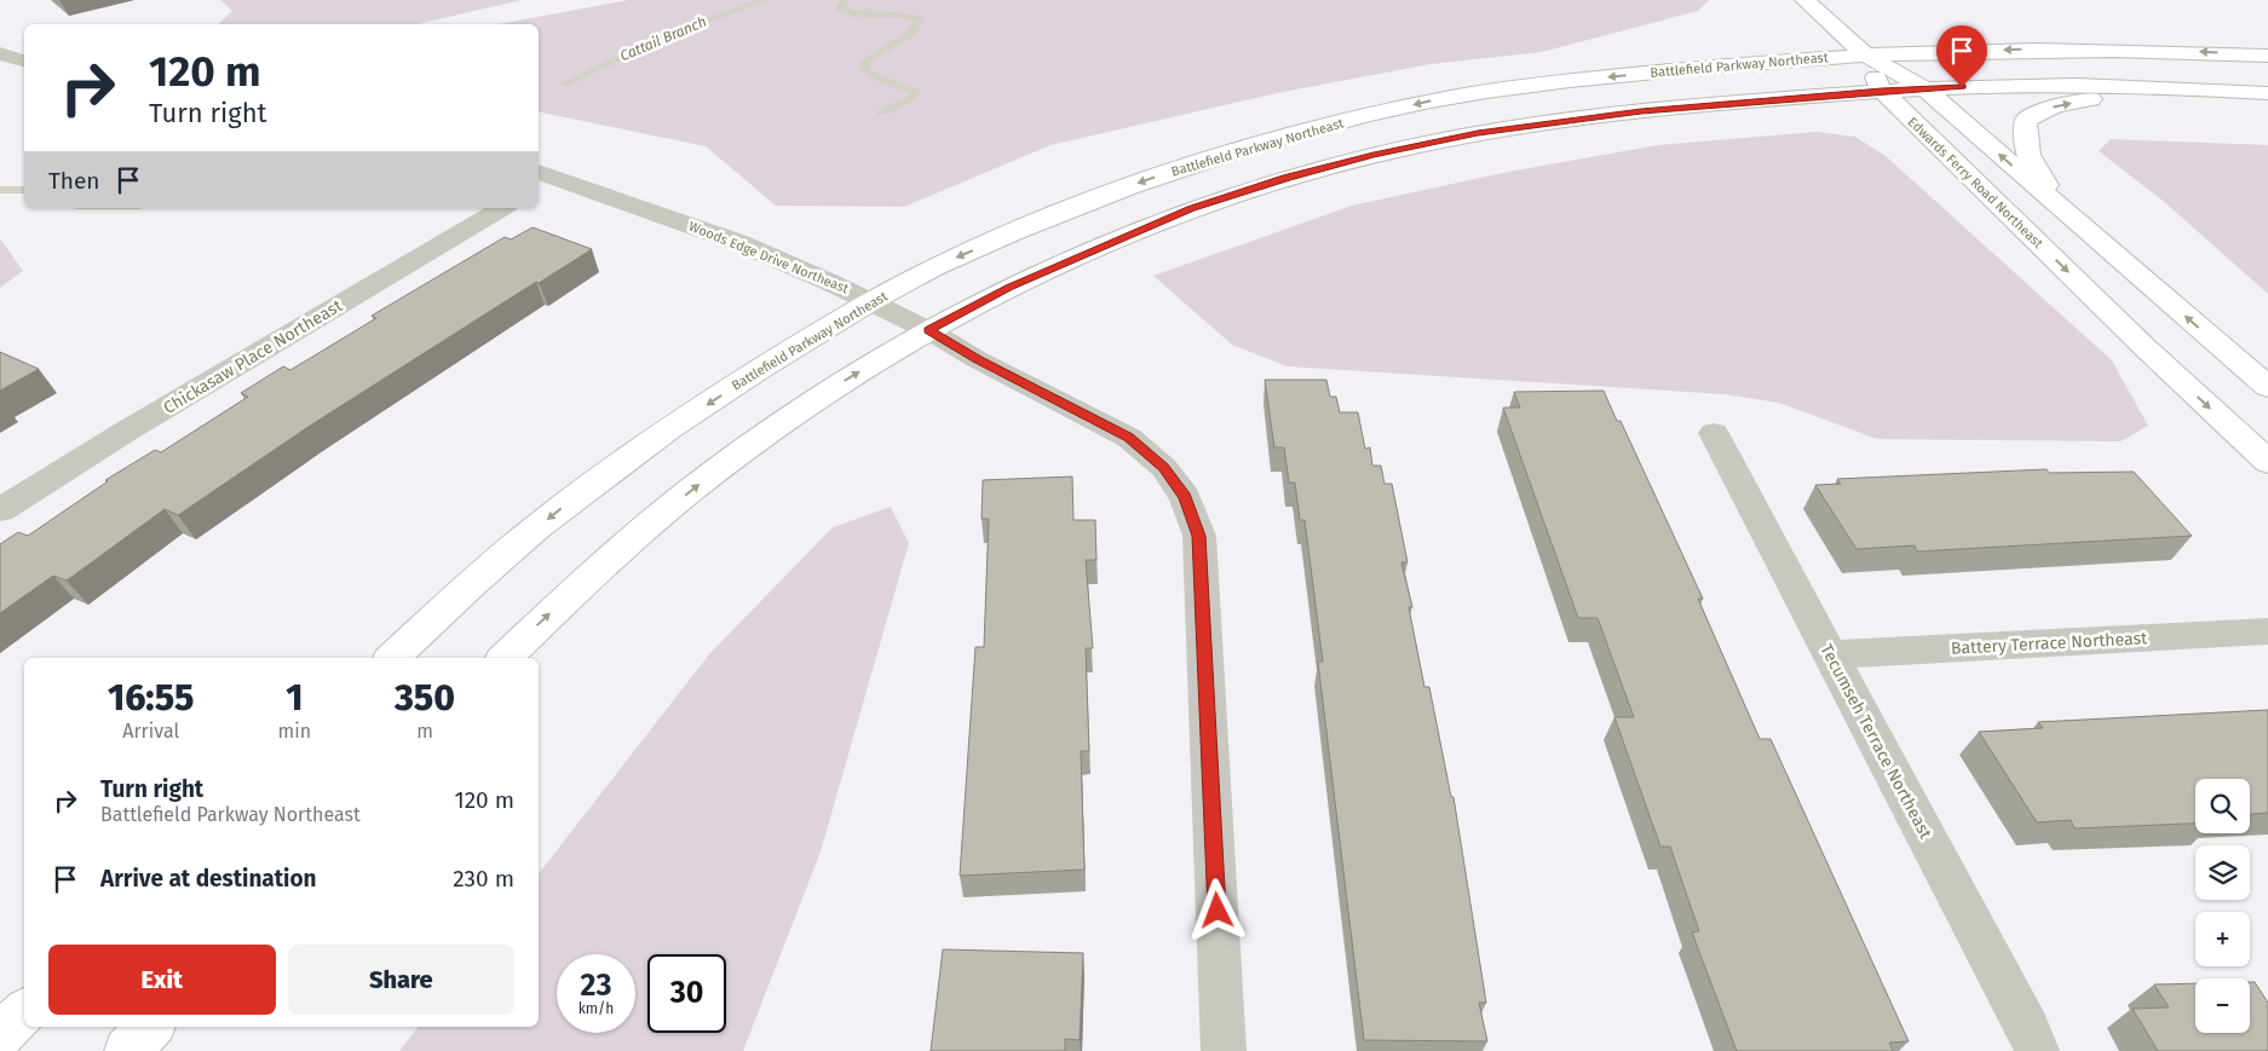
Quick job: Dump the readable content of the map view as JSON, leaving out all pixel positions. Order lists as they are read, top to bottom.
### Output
{
  "streets": {
    "main road": ["Battlefield Parkway Northeast", "Edwards Ferry Road Northeast"],
    "street": [
      "Woods Edge Drive Northeast",
      "Chickasaw Place Northeast",
      "Battery Terrace Northeast",
      "Tecumseh Terrace Northeast"
    ]
  },
  "crossings": [
    ["Battlefield Parkway Northeast", "Edwards Ferry Road Northeast"],
    ["Battlefield Parkway Northeast", "Woods Edge Drive Northeast"],
    ["Battery Terrace Northeast", "Tecumseh Terrace Northeast"]
  ],
  "water": ["Cattail Branch"],
  "page": {
    "turn": ["120 m", "Turn right"],
    "then": "Then",
    "eta": [
      "16:55",
      "Arrival",
      "1",
      "min",
      "350",
      "m"
    ],
    "list": [
      {
        "name": "Turn right",
        "note": "Battlefield Parkway Northeast",
        "value": "120 m"
      },
      {
        "name": "Arrive at destination",
        "value": "230 m"
      }
    ],
    "map_buttons": ["+", "−"],
    "buttons": ["Exit", "Share"],
    "speed": "23 km/h",
    "limit": "30"
  }
}
